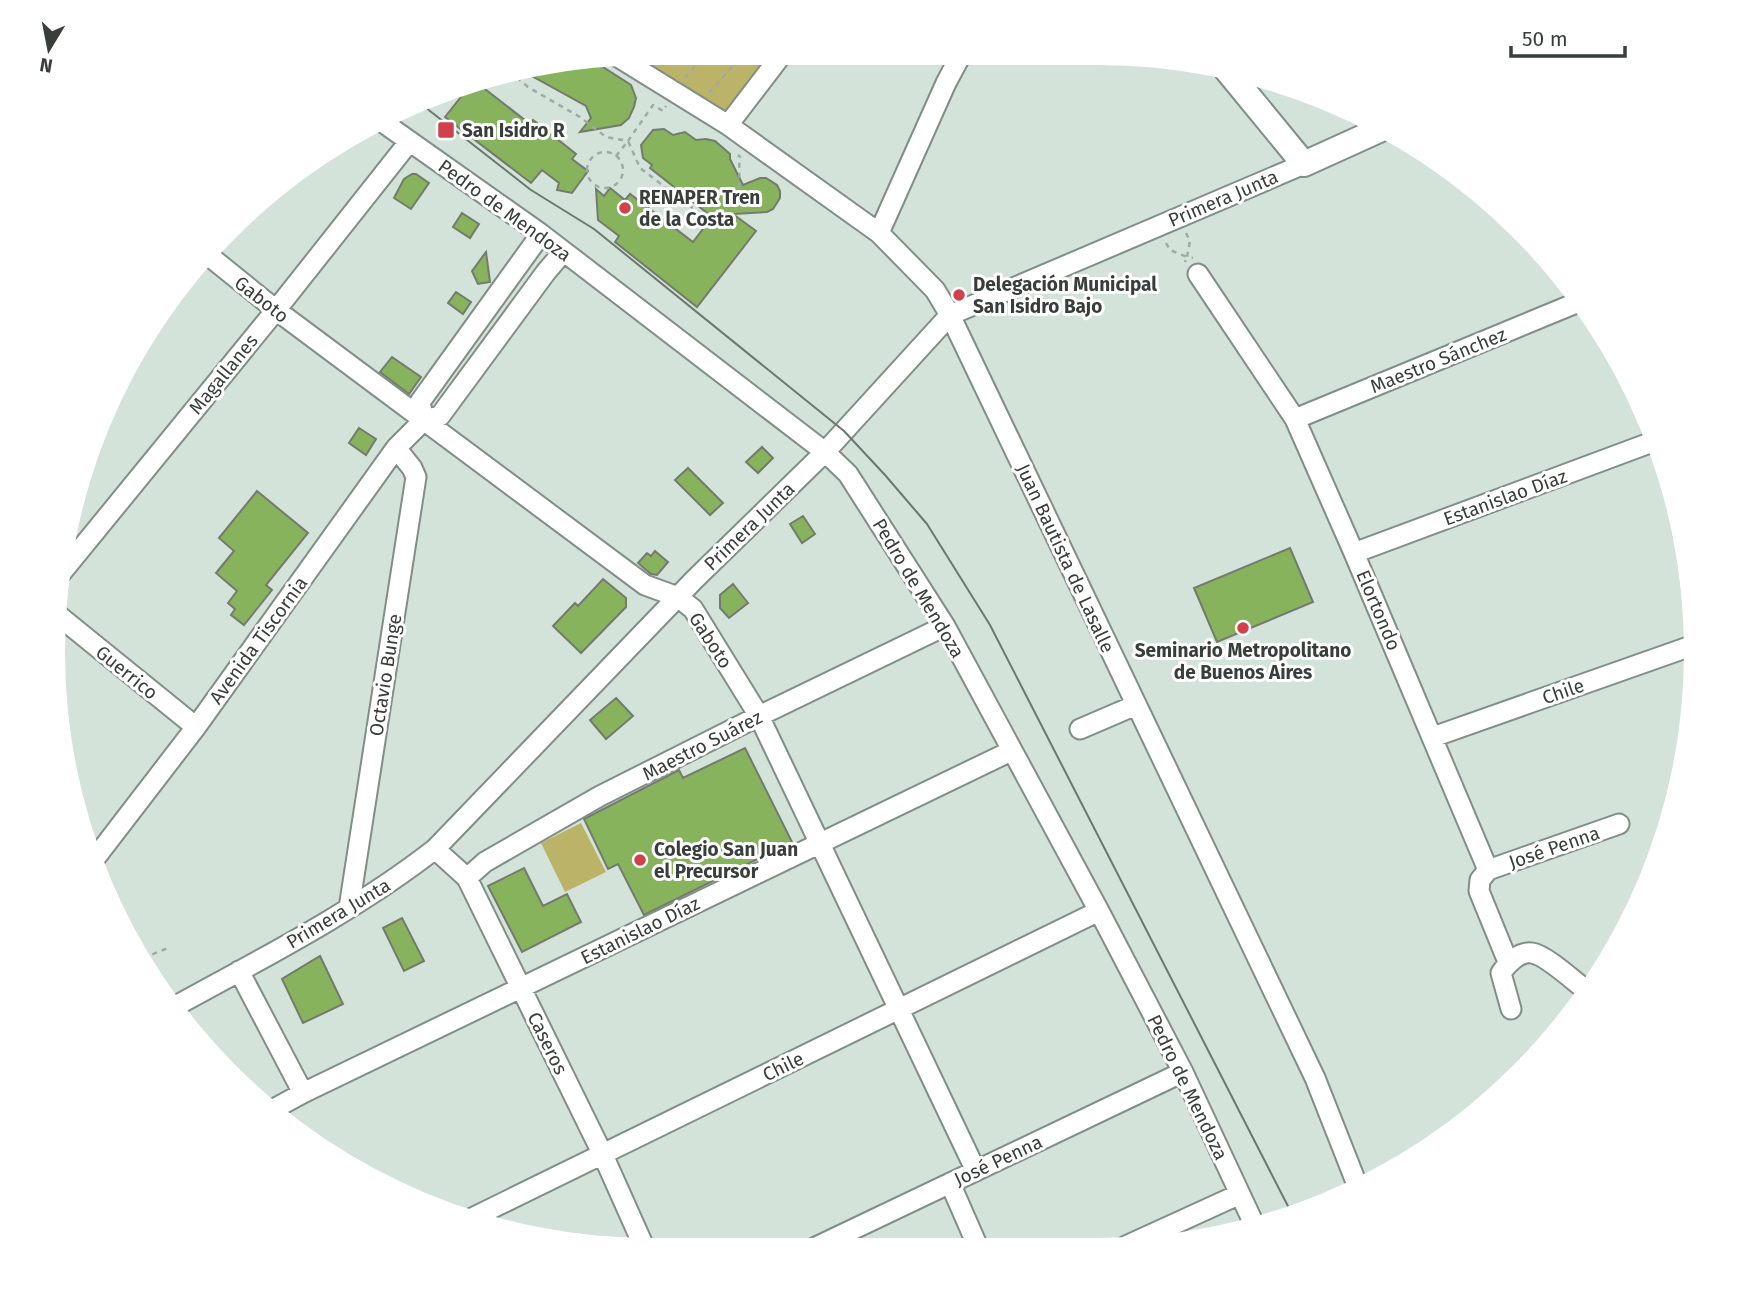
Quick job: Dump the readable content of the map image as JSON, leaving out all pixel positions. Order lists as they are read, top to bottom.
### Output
{
  "streets": {
    "main road": ["Primera Junta"],
    "street": [
      "Pedro de Mendoza",
      "Gaboto",
      "Maestro Sánchez",
      "Magallanes",
      "Estanislao Díaz",
      "Juan Bautista de Lasalle",
      "Elortondo",
      "Avenida Tiscornia",
      "Guerrico",
      "Octavio Bunge",
      "Chile",
      "Maestro Suárez",
      "José Penna",
      "Caseros"
    ]
  },
  "crossings": [
    ["Primera Junta", "Pedro de Mendoza"],
    ["Primera Junta", "Gaboto"],
    ["Primera Junta", "Juan Bautista de Lasalle"],
    ["Primera Junta", "Octavio Bunge"],
    ["Primera Junta", "Caseros"],
    ["Pedro de Mendoza", "Magallanes"],
    ["Pedro de Mendoza", "Estanislao Díaz"],
    ["Pedro de Mendoza", "Avenida Tiscornia"],
    ["Pedro de Mendoza", "Chile"],
    ["Pedro de Mendoza", "Maestro Suárez"],
    ["Pedro de Mendoza", "José Penna"],
    ["Gaboto", "Magallanes"],
    ["Gaboto", "Estanislao Díaz"],
    ["Gaboto", "Avenida Tiscornia"],
    ["Gaboto", "Chile"],
    ["Gaboto", "Maestro Suárez"],
    ["Gaboto", "José Penna"],
    ["Maestro Sánchez", "Elortondo"],
    ["Estanislao Díaz", "Elortondo"],
    ["Estanislao Díaz", "Caseros"],
    ["Elortondo", "Chile"],
    ["Elortondo", "José Penna"],
    ["Avenida Tiscornia", "Guerrico"],
    ["Avenida Tiscornia", "Octavio Bunge"],
    ["Chile", "Caseros"],
    ["Maestro Suárez", "Caseros"]
  ],
  "places": {
    "transit": ["San Isidro R"],
    "other": [
      "RENAPER Tren de la Costa",
      "Delegación Municipal San Isidro Bajo",
      "Seminario Metropolitano de Buenos Aires",
      "Colegio San Juan el Precursor"
    ]
  },
  "scale_bar": "50 m",
  "north": "bottom"
}
